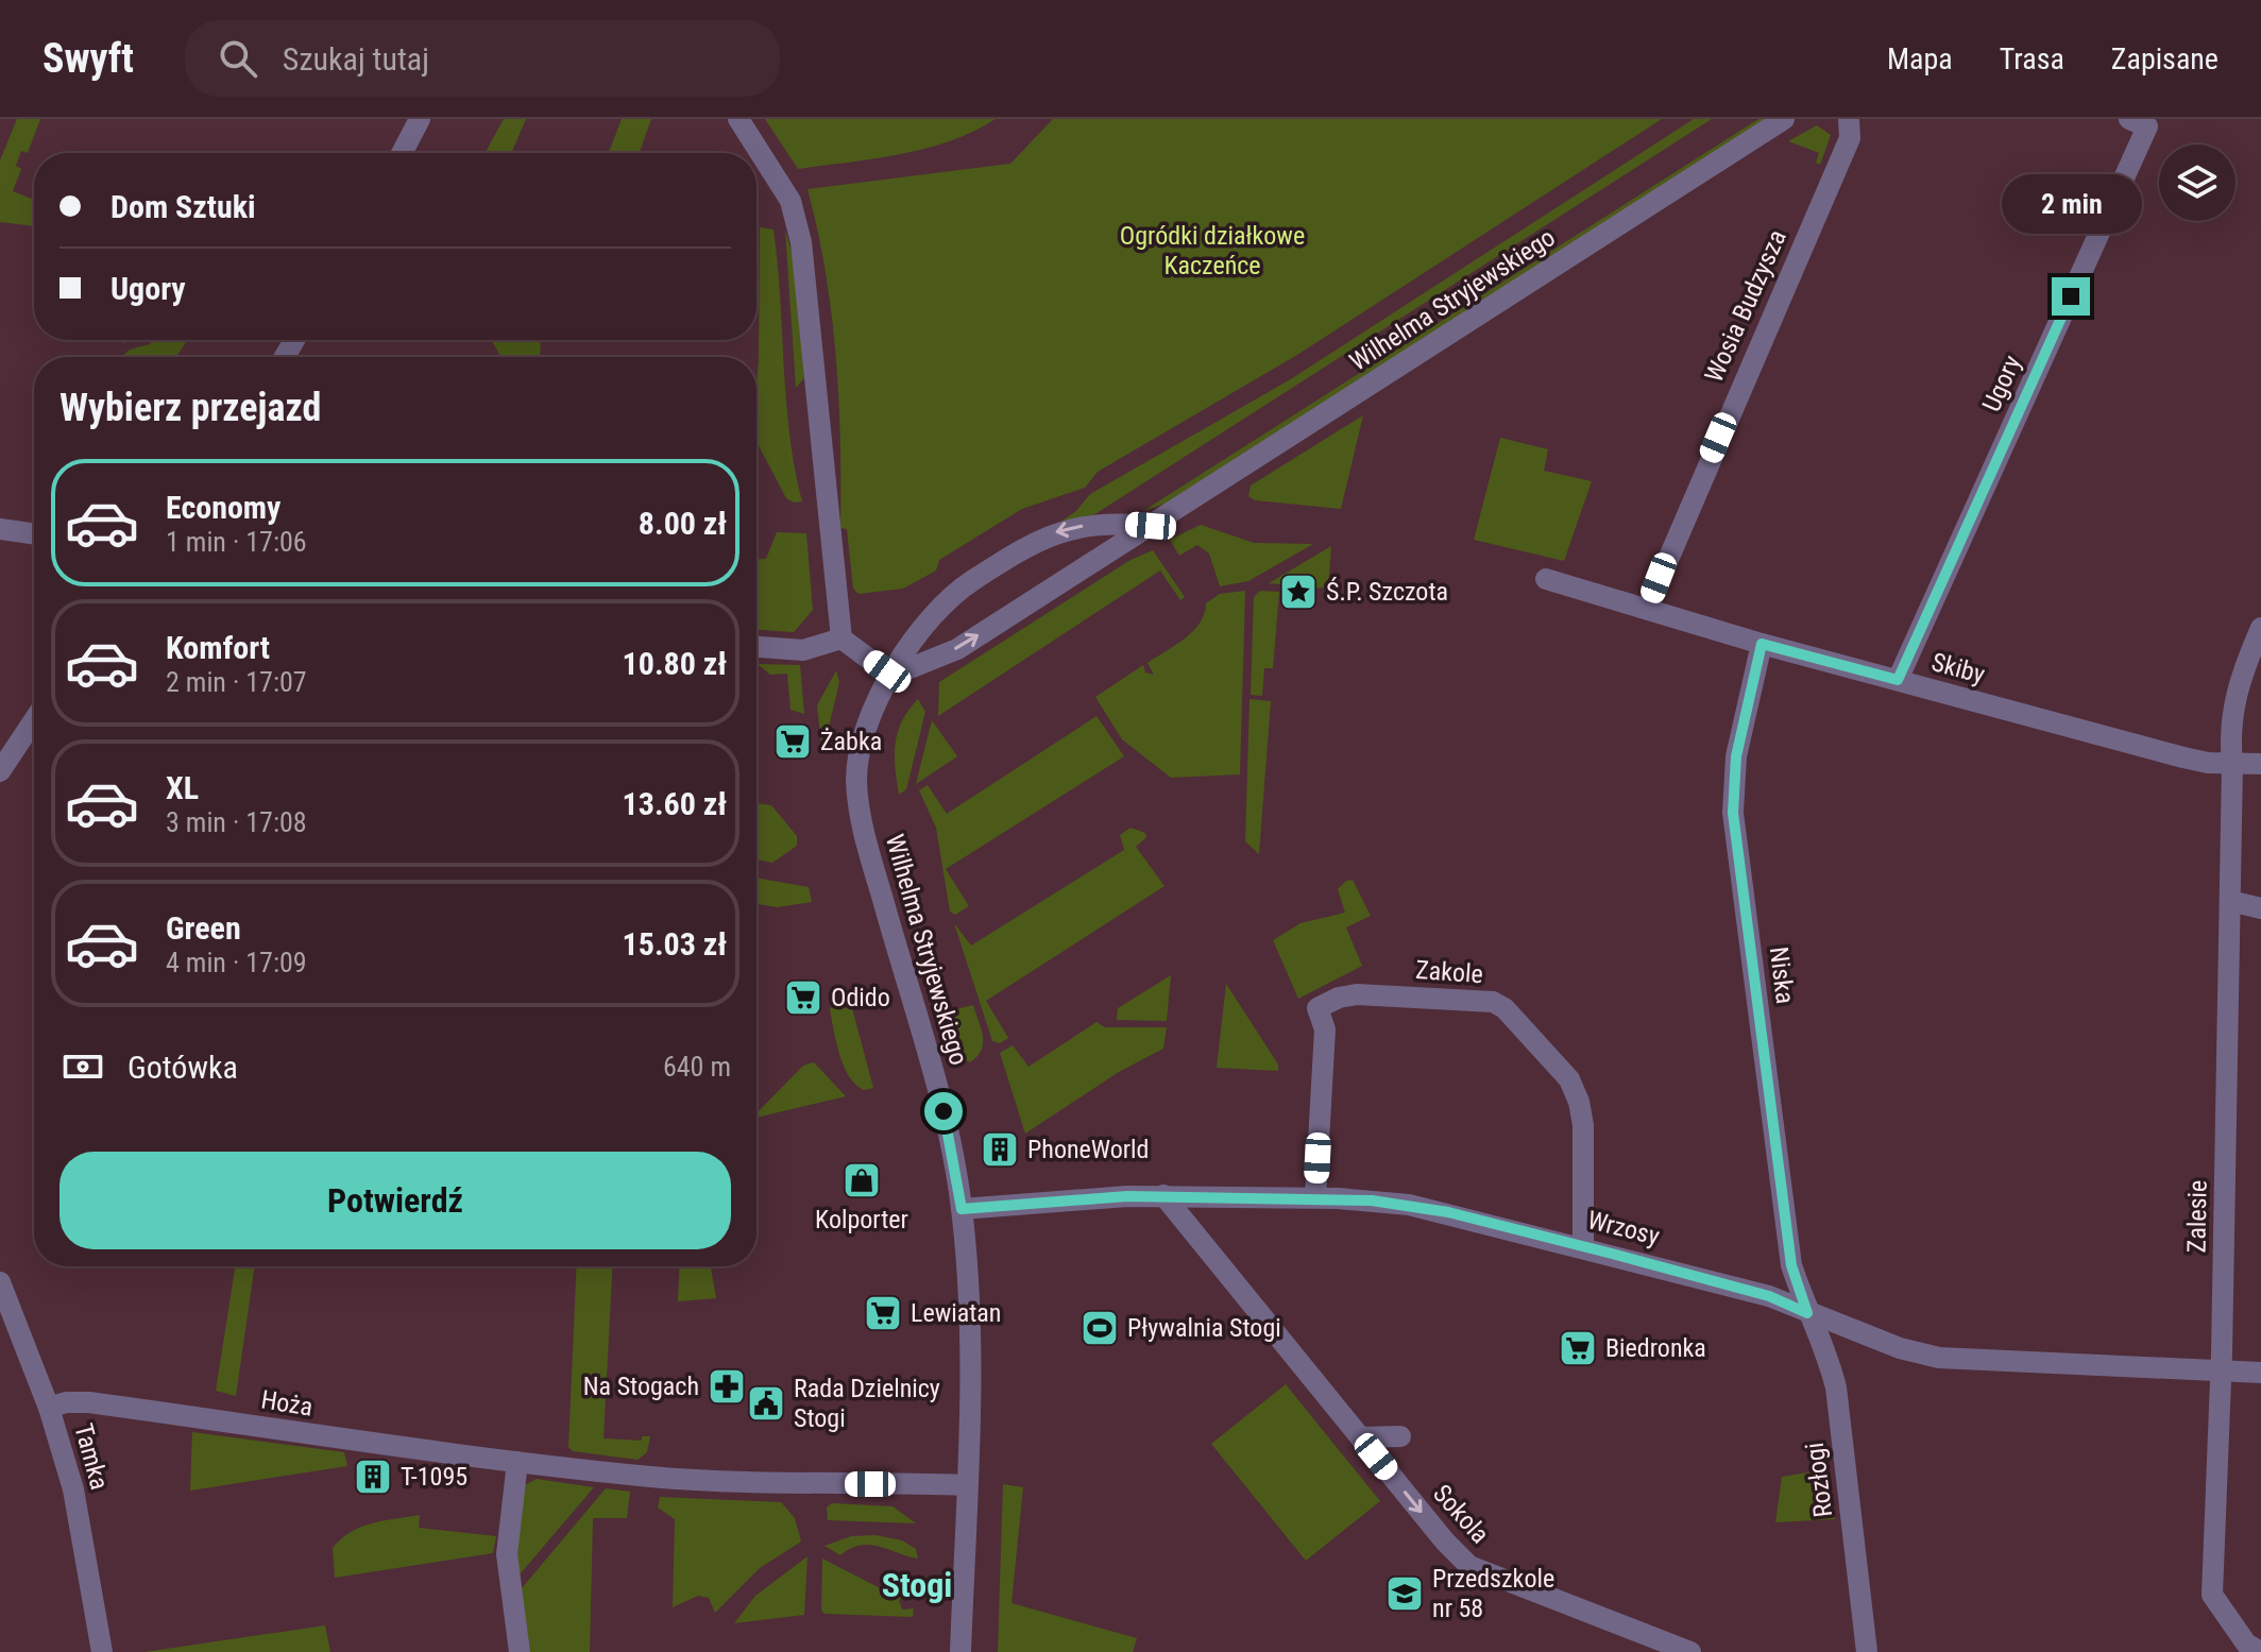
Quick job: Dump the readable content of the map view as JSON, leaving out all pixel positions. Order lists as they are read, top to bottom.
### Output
{
  "streets": {
    "street": [
      "Wilhelma Stryjewskiego",
      "Wosia Budzysza",
      "Ugory",
      "Skiby",
      "Zakole",
      "Niska",
      "Zalesie",
      "Wrzosy",
      "Hoża",
      "Tamka",
      "Rozłogi",
      "Sokola"
    ]
  },
  "crossings": [
    ["Wilhelma Stryjewskiego", "Wrzosy"],
    ["Wilhelma Stryjewskiego", "Hoża"],
    ["Wosia Budzysza", "Skiby"],
    ["Ugory", "Skiby"],
    ["Skiby", "Niska"],
    ["Skiby", "Zalesie"],
    ["Zakole", "Wrzosy"],
    ["Niska", "Wrzosy"],
    ["Niska", "Rozłogi"],
    ["Zalesie", "Wrzosy"],
    ["Wrzosy", "Rozłogi"],
    ["Wrzosy", "Sokola"],
    ["Hoża", "Tamka"]
  ],
  "one_way": ["Sokola"],
  "districts": ["Stogi"],
  "parks": ["Ogródki działkowe Kaczeńce"],
  "places": {
    "place": ["Ś.P. Szczota"],
    "supermarket": [
      "Żabka",
      "Odido",
      "Lewiatan",
      "Biedronka"
    ],
    "building": ["PhoneWorld", "T-1095"],
    "shop": ["Kolporter"],
    "sports": ["Pływalnia Stogi"],
    "pharmacy": ["Na Stogach"],
    "public building": ["Rada Dzielnicy Stogi"],
    "school or university": ["Przedszkole nr 58"]
  },
  "page": {
    "header": "Swyft",
    "search": "Szukaj tutaj",
    "nav": ["Mapa", "Trasa", "Zapisane"],
    "banner": ["Dom Sztuki", "Ugory"],
    "bubble": "2 min",
    "heading": "Wybierz przejazd",
    "list": [
      {
        "name": "Economy",
        "note": "1 min · 17:06",
        "value": "8.00 zł"
      },
      {
        "name": "Komfort",
        "note": "2 min · 17:07",
        "value": "10.80 zł"
      },
      {
        "name": "XL",
        "note": "3 min · 17:08",
        "value": "13.60 zł"
      },
      {
        "name": "Green",
        "note": "4 min · 17:09",
        "value": "15.03 zł"
      }
    ],
    "pay": ["Gotówka", "640 m"],
    "buttons": "Potwierdź"
  }
}
